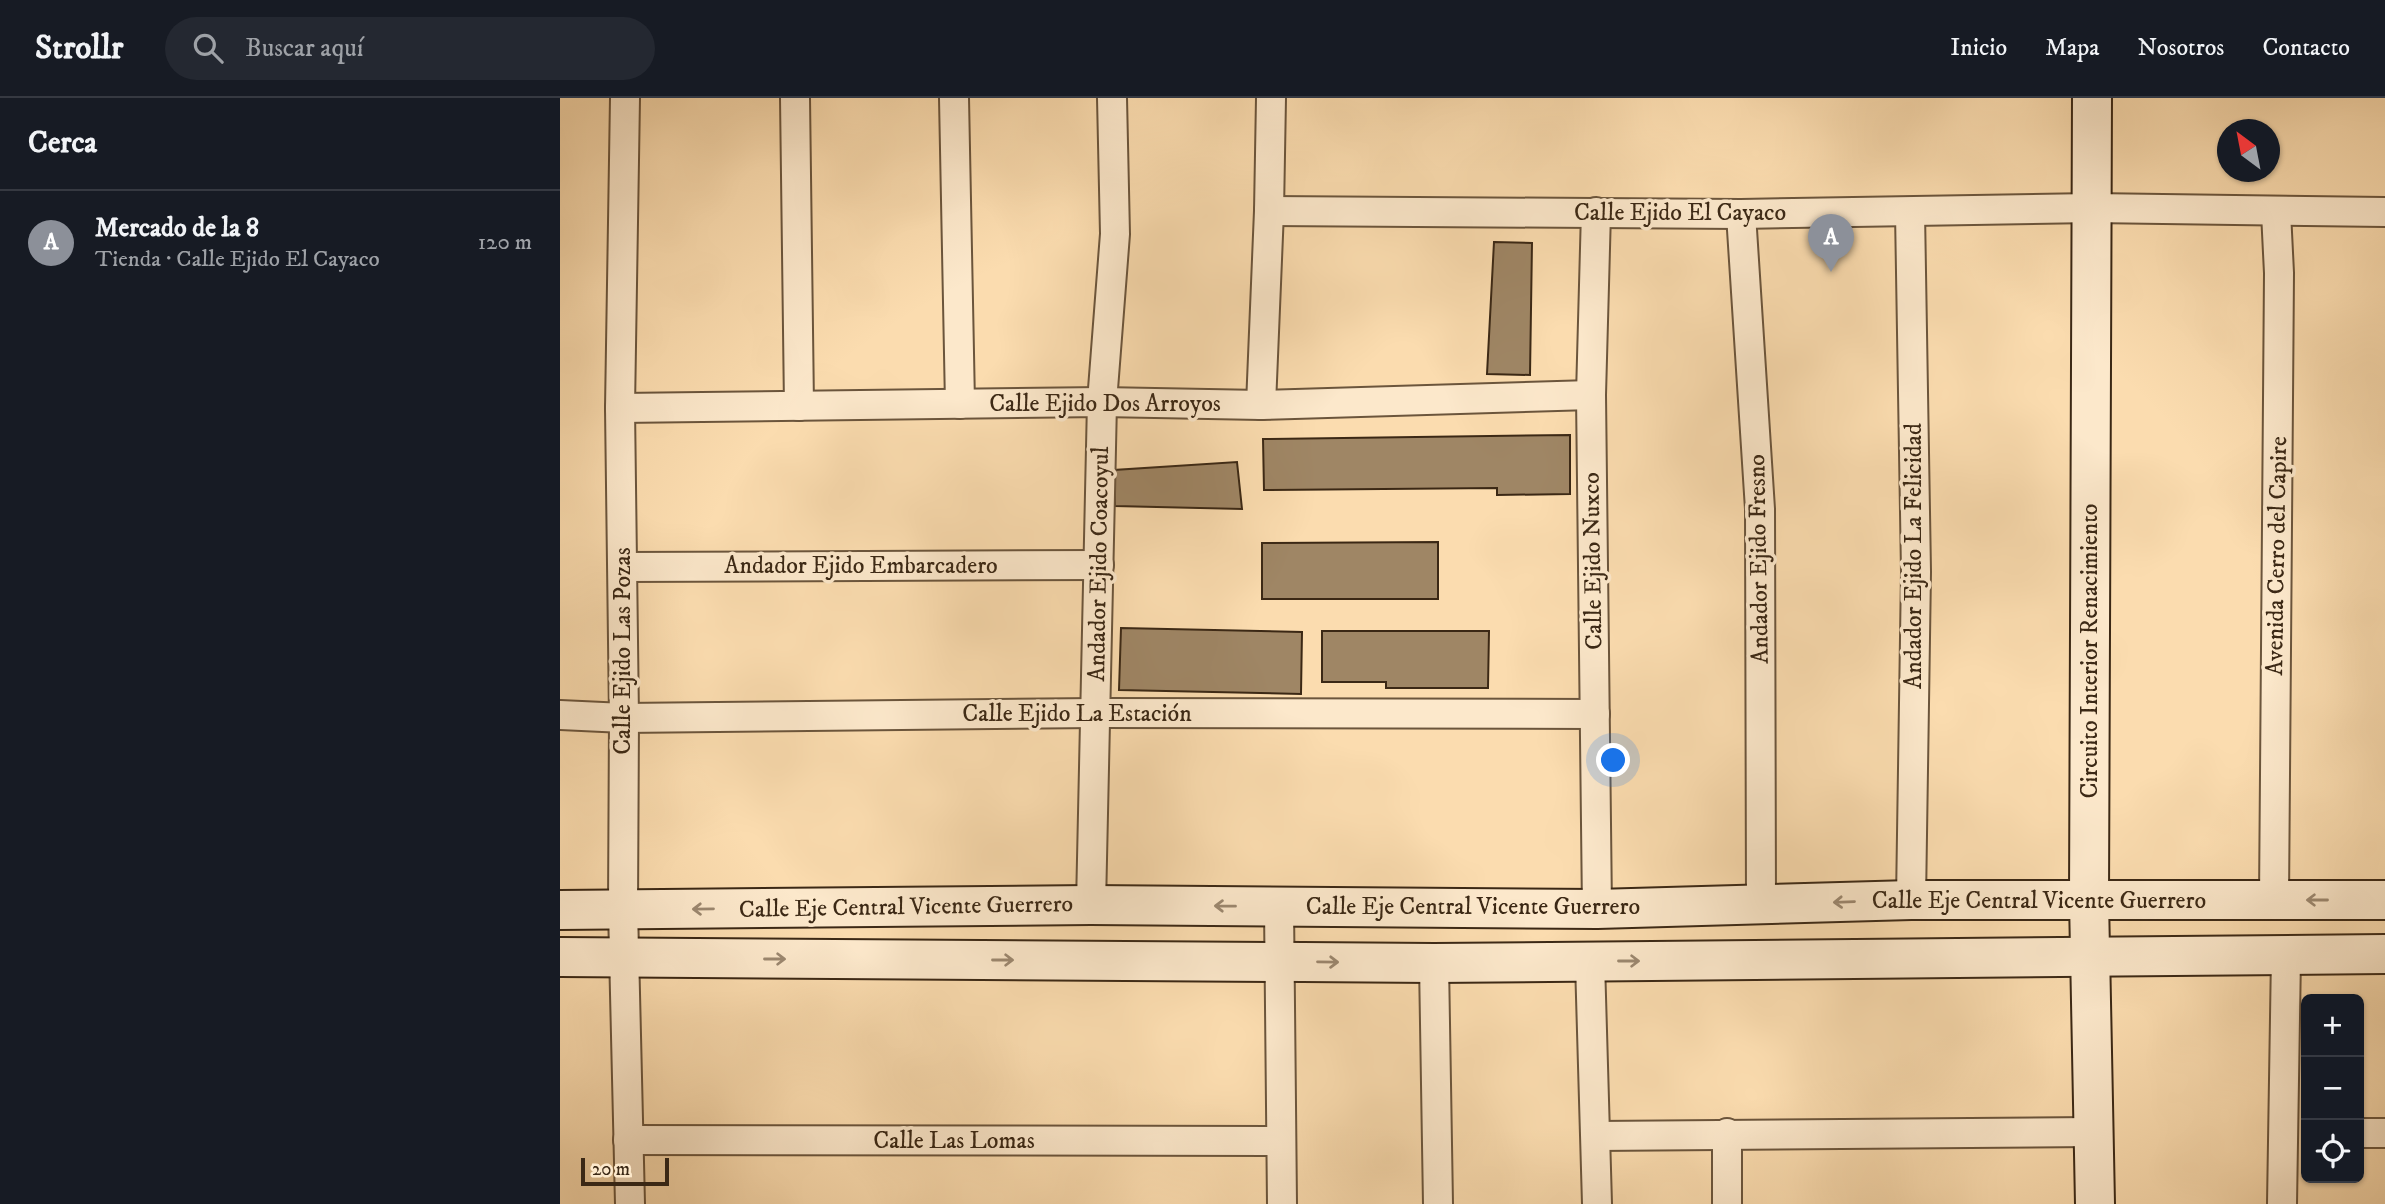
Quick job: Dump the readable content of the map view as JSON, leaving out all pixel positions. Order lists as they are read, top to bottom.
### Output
{
  "streets": {
    "main road": ["Circuito Interior Renacimiento", "Calle Eje Central Vicente Guerrero"],
    "street": [
      "Calle Ejido El Cayaco",
      "Calle Ejido Dos Arroyos",
      "Andador Ejido La Felicidad",
      "Avenida Cerro del Capire",
      "Andador Ejido Fresno",
      "Calle Ejido Nuxco",
      "Andador Ejido Coacoyul",
      "Andador Ejido Embarcadero",
      "Calle Ejido Las Pozas",
      "Calle Ejido La Estación",
      "Calle Las Lomas"
    ]
  },
  "crossings": [
    ["Calle Ejido El Cayaco", "Andador Ejido La Felicidad"],
    ["Calle Ejido El Cayaco", "Avenida Cerro del Capire"],
    ["Calle Ejido El Cayaco", "Andador Ejido Fresno"],
    ["Calle Ejido El Cayaco", "Calle Ejido Nuxco"],
    ["Calle Ejido El Cayaco", "Circuito Interior Renacimiento"],
    ["Calle Ejido Dos Arroyos", "Calle Ejido Nuxco"],
    ["Calle Ejido Dos Arroyos", "Andador Ejido Coacoyul"],
    ["Calle Ejido Dos Arroyos", "Calle Ejido Las Pozas"],
    ["Andador Ejido La Felicidad", "Calle Eje Central Vicente Guerrero"],
    ["Avenida Cerro del Capire", "Calle Eje Central Vicente Guerrero"],
    ["Andador Ejido Fresno", "Calle Eje Central Vicente Guerrero"],
    ["Calle Ejido Nuxco", "Calle Ejido La Estación"],
    ["Calle Ejido Nuxco", "Calle Eje Central Vicente Guerrero"],
    ["Andador Ejido Coacoyul", "Andador Ejido Embarcadero"],
    ["Andador Ejido Coacoyul", "Calle Ejido La Estación"],
    ["Andador Ejido Coacoyul", "Calle Eje Central Vicente Guerrero"],
    ["Andador Ejido Embarcadero", "Calle Ejido Las Pozas"],
    ["Calle Ejido Las Pozas", "Calle Ejido La Estación"],
    ["Calle Ejido Las Pozas", "Calle Eje Central Vicente Guerrero"],
    ["Calle Ejido Las Pozas", "Calle Las Lomas"],
    ["Circuito Interior Renacimiento", "Calle Eje Central Vicente Guerrero"]
  ],
  "scale_bar": "20 m",
  "north": "top left",
  "page": {
    "header": "Strollr",
    "search": "Buscar aquí",
    "nav": [
      "Inicio",
      "Mapa",
      "Nosotros",
      "Contacto"
    ],
    "heading": "Cerca",
    "list": [
      {
        "mark": "A",
        "name": "Mercado de la 8",
        "note": "Tienda · Calle Ejido El Cayaco",
        "value": "120 m"
      }
    ],
    "pins": "A",
    "map_buttons": ["+", "−"],
    "scale": "20 m"
  }
}
